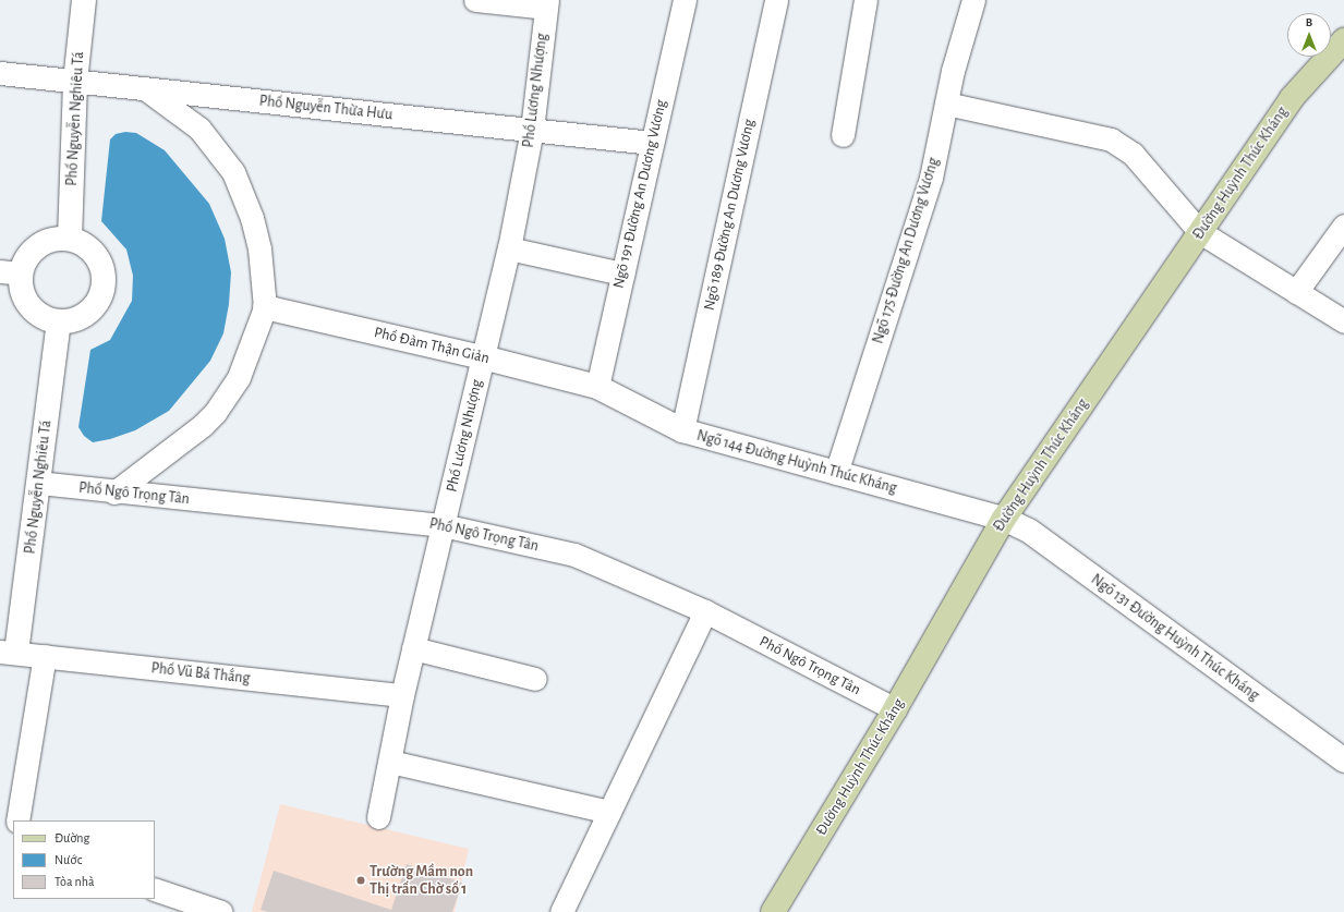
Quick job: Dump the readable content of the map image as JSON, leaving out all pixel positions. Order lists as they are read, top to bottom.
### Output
{
  "streets": {
    "main road": ["Đường Huỳnh Thúc Kháng"],
    "street": [
      "Phố Lương Nhượng",
      "Phố Nguyễn Thừa Hưu",
      "Phố Nguyễn Nghiêu Tá",
      "Ngõ 191 Đường An Dương Vương",
      "Ngõ 189 Đường An Dương Vương",
      "Ngõ 175 Đường An Dương Vương",
      "Phố Đàm Thận Giản",
      "Ngõ 144 Đường Huỳnh Thúc Kháng",
      "Phố Ngô Trọng Tân",
      "Ngõ 131 Đường Huỳnh Thúc Kháng",
      "Phố Vũ Bá Thắng"
    ]
  },
  "crossings": [
    ["Phố Lương Nhượng", "Phố Nguyễn Thừa Hưu"],
    ["Phố Lương Nhượng", "Phố Đàm Thận Giản"],
    ["Phố Lương Nhượng", "Phố Ngô Trọng Tân"],
    ["Phố Lương Nhượng", "Phố Vũ Bá Thắng"],
    ["Phố Nguyễn Thừa Hưu", "Phố Nguyễn Nghiêu Tá"],
    ["Phố Nguyễn Thừa Hưu", "Ngõ 191 Đường An Dương Vương"],
    ["Phố Nguyễn Nghiêu Tá", "Phố Ngô Trọng Tân"],
    ["Phố Nguyễn Nghiêu Tá", "Phố Vũ Bá Thắng"],
    ["Đường Huỳnh Thúc Kháng", "Ngõ 144 Đường Huỳnh Thúc Kháng"],
    ["Đường Huỳnh Thúc Kháng", "Phố Ngô Trọng Tân"],
    ["Đường Huỳnh Thúc Kháng", "Ngõ 131 Đường Huỳnh Thúc Kháng"],
    ["Ngõ 191 Đường An Dương Vương", "Phố Đàm Thận Giản"],
    ["Ngõ 191 Đường An Dương Vương", "Ngõ 144 Đường Huỳnh Thúc Kháng"],
    ["Ngõ 189 Đường An Dương Vương", "Ngõ 144 Đường Huỳnh Thúc Kháng"],
    ["Ngõ 175 Đường An Dương Vương", "Ngõ 144 Đường Huỳnh Thúc Kháng"],
    ["Phố Đàm Thận Giản", "Ngõ 144 Đường Huỳnh Thúc Kháng"],
    ["Ngõ 144 Đường Huỳnh Thúc Kháng", "Ngõ 131 Đường Huỳnh Thúc Kháng"]
  ],
  "places": ["Trường Mầm non Thị trấn Chờ số 1"],
  "legend": ["Đường", "Nước", "Tòa nhà"],
  "north": "top"
}
